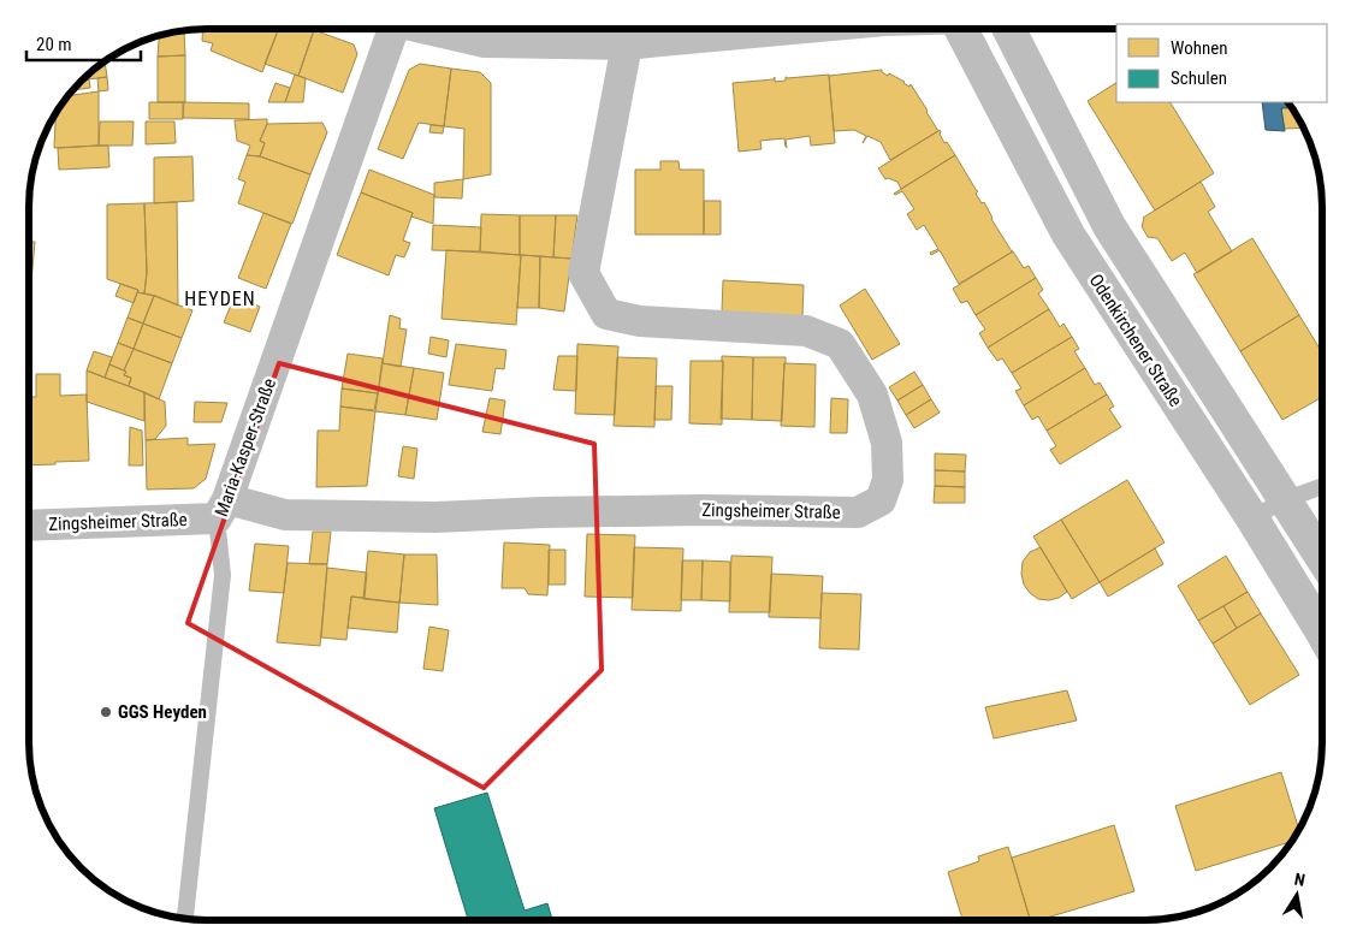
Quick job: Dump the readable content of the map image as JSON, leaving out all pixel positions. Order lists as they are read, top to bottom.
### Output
{
  "streets": {
    "main road": ["Odenkirchener Straße"],
    "street": ["Maria-Kasper-Straße", "Zingsheimer Straße"]
  },
  "crossings": [
    ["Maria-Kasper-Straße", "Zingsheimer Straße"]
  ],
  "districts": ["HEYDEN"],
  "places": ["GGS Heyden"],
  "legend": ["Wohnen", "Schulen"],
  "scale_bar": "20 m",
  "north": "top"
}
